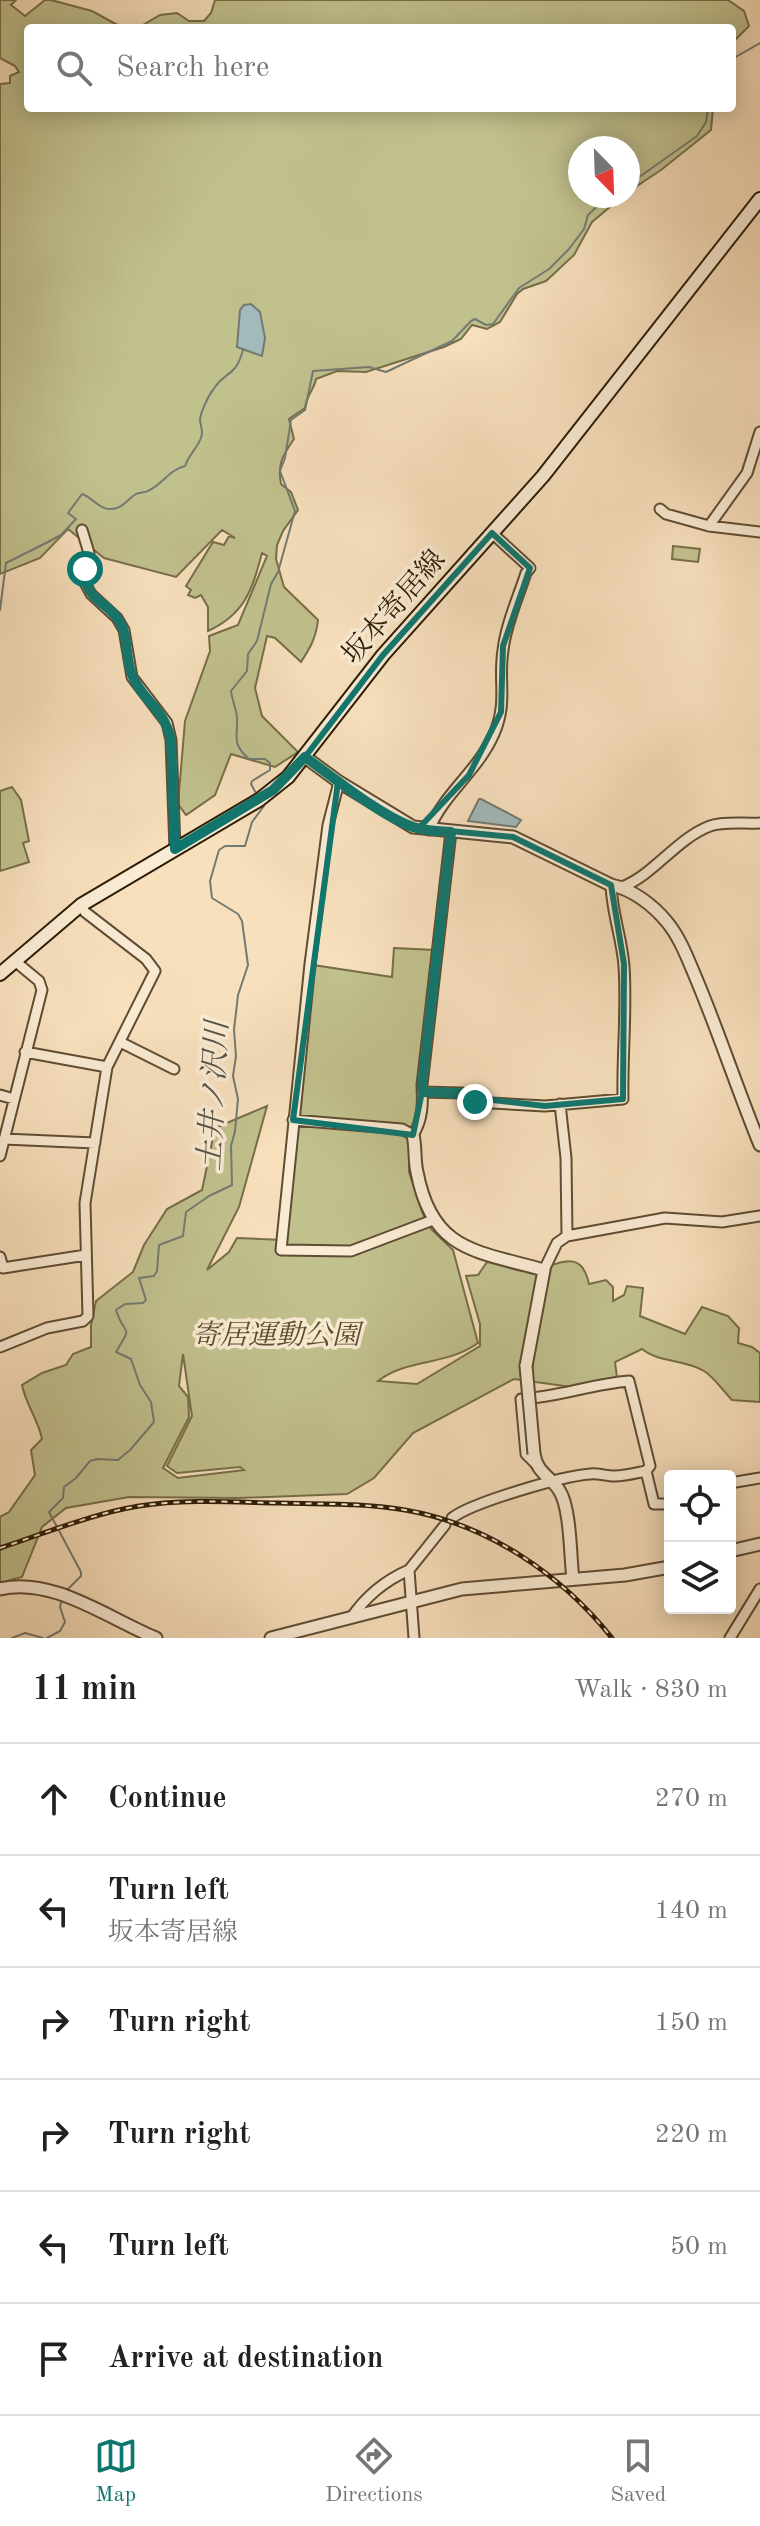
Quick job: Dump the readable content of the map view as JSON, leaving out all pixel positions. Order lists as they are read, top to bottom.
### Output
{
  "streets": {
    "main road": ["坂本寄居線"]
  },
  "water": ["土井ノ沢川"],
  "parks": ["寄居運動公園"],
  "north": "bottom right",
  "page": {
    "search": "Search here",
    "heading": ["11 min", "Walk · 830 m"],
    "list": [
      ["Continue", "270 m"],
      ["Turn left", "坂本寄居線", "140 m"],
      ["Turn right", "150 m"],
      ["Turn right", "220 m"],
      ["Turn left", "50 m"],
      "Arrive at destination"
    ],
    "nav": ["Map", "Directions", "Saved"]
  }
}
